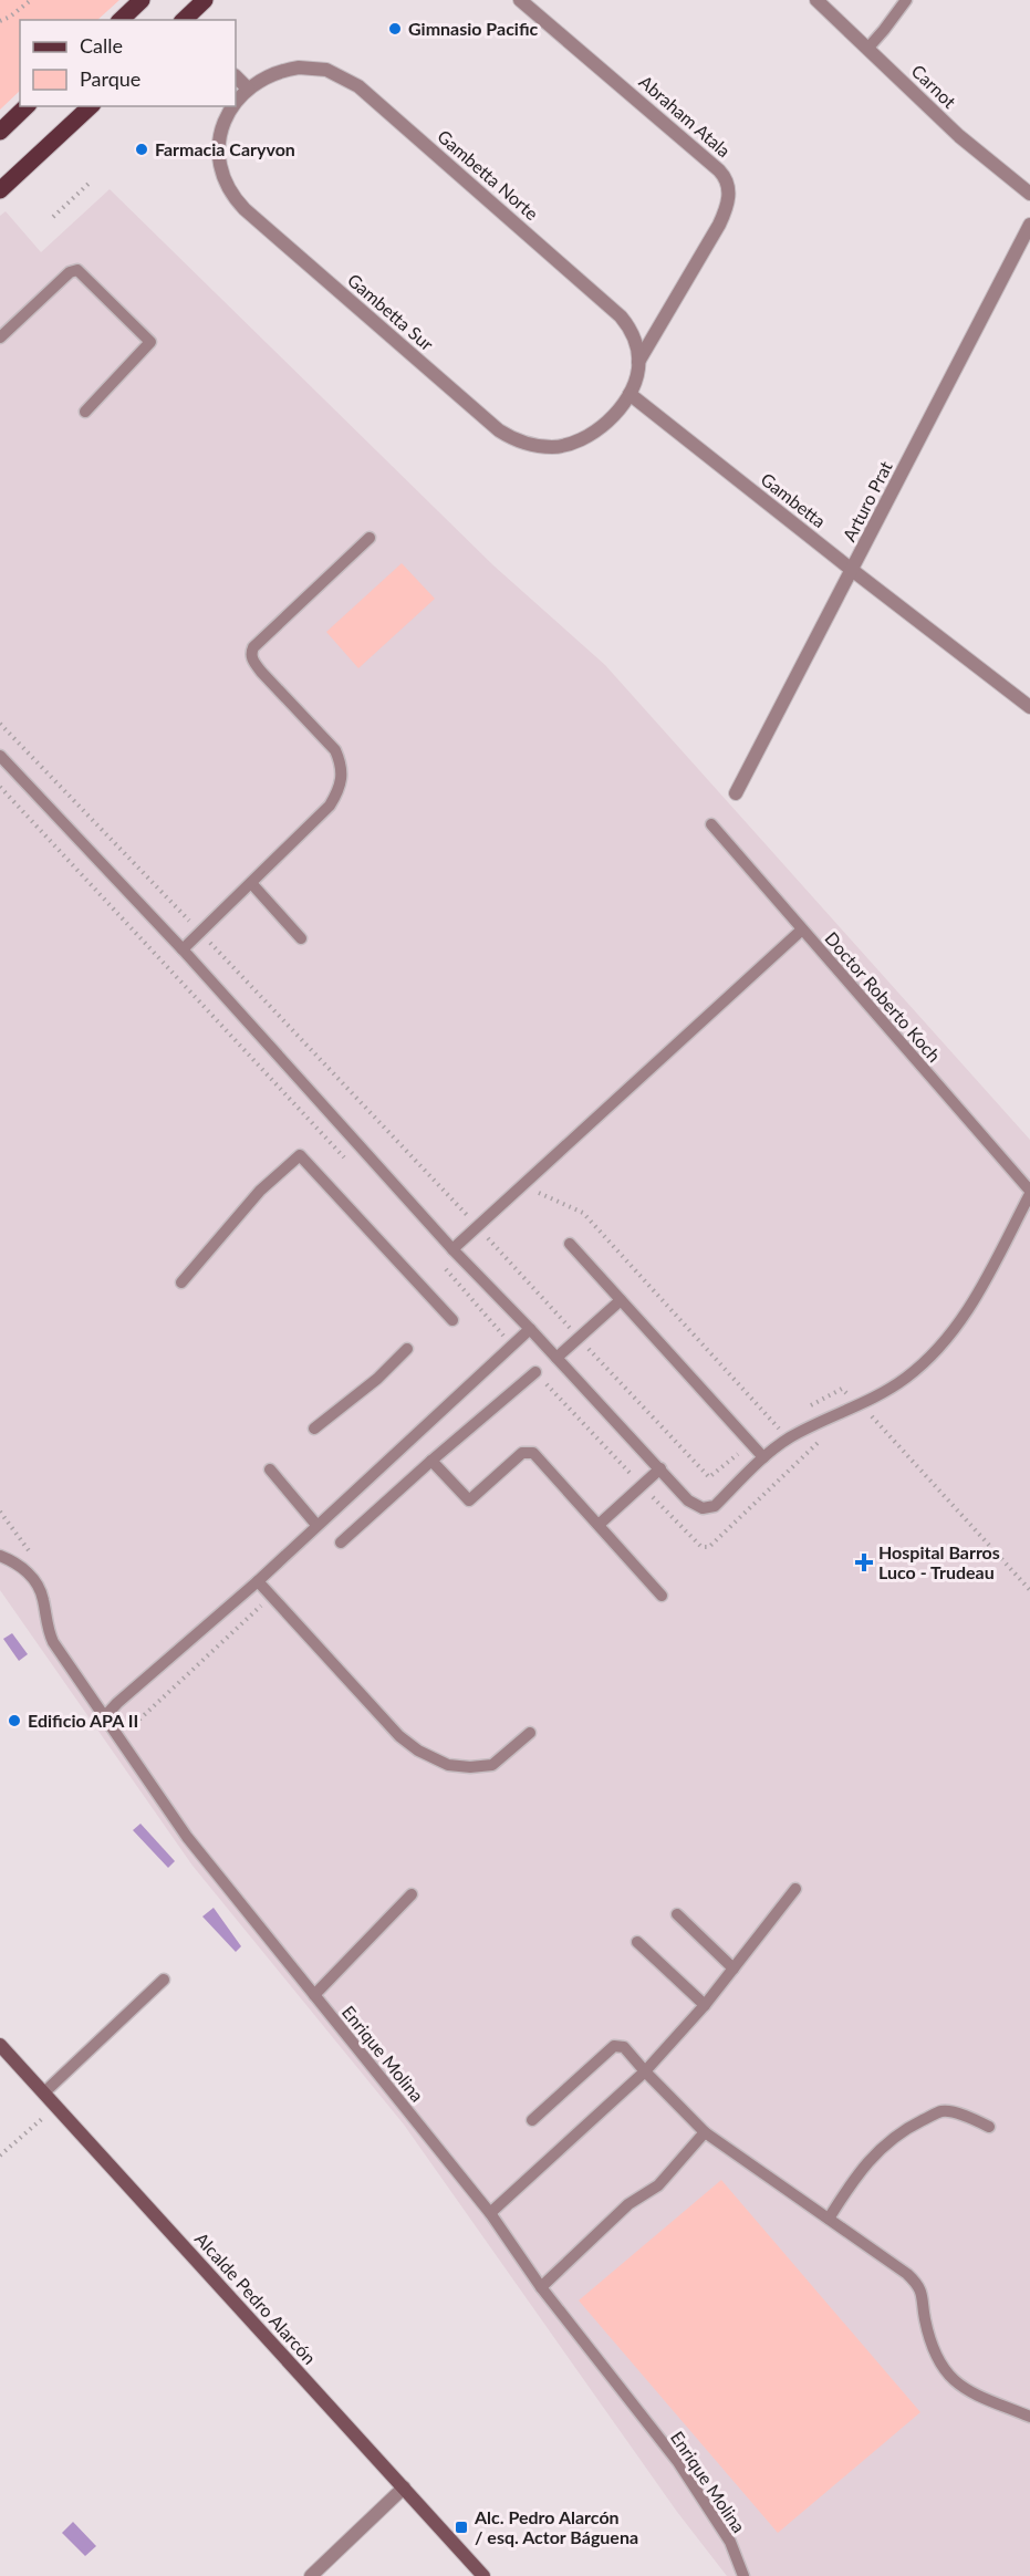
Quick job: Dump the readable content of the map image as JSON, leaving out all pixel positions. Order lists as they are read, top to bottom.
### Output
{
  "streets": {
    "street": [
      "Carnot",
      "Abraham Atala",
      "Gambetta Norte",
      "Gambetta Sur",
      "Gambetta",
      "Arturo Prat",
      "Alcalde Pedro Alarcón"
    ],
    "lane": ["Doctor Roberto Koch", "Enrique Molina"]
  },
  "crossings": [
    ["Abraham Atala", "Gambetta Norte"],
    ["Gambetta Norte", "Gambetta Sur"],
    ["Gambetta Norte", "Gambetta"],
    ["Gambetta Sur", "Gambetta"],
    ["Gambetta", "Arturo Prat"]
  ],
  "places": {
    "other": ["Gimnasio Pacific", "Farmacia Caryvon", "Edificio APA II"],
    "health": ["Hospital Barros Luco - Trudeau"],
    "transit": ["Alc. Pedro Alarcón / esq. Actor Báguena"]
  },
  "legend": ["Calle", "Parque"]
}
